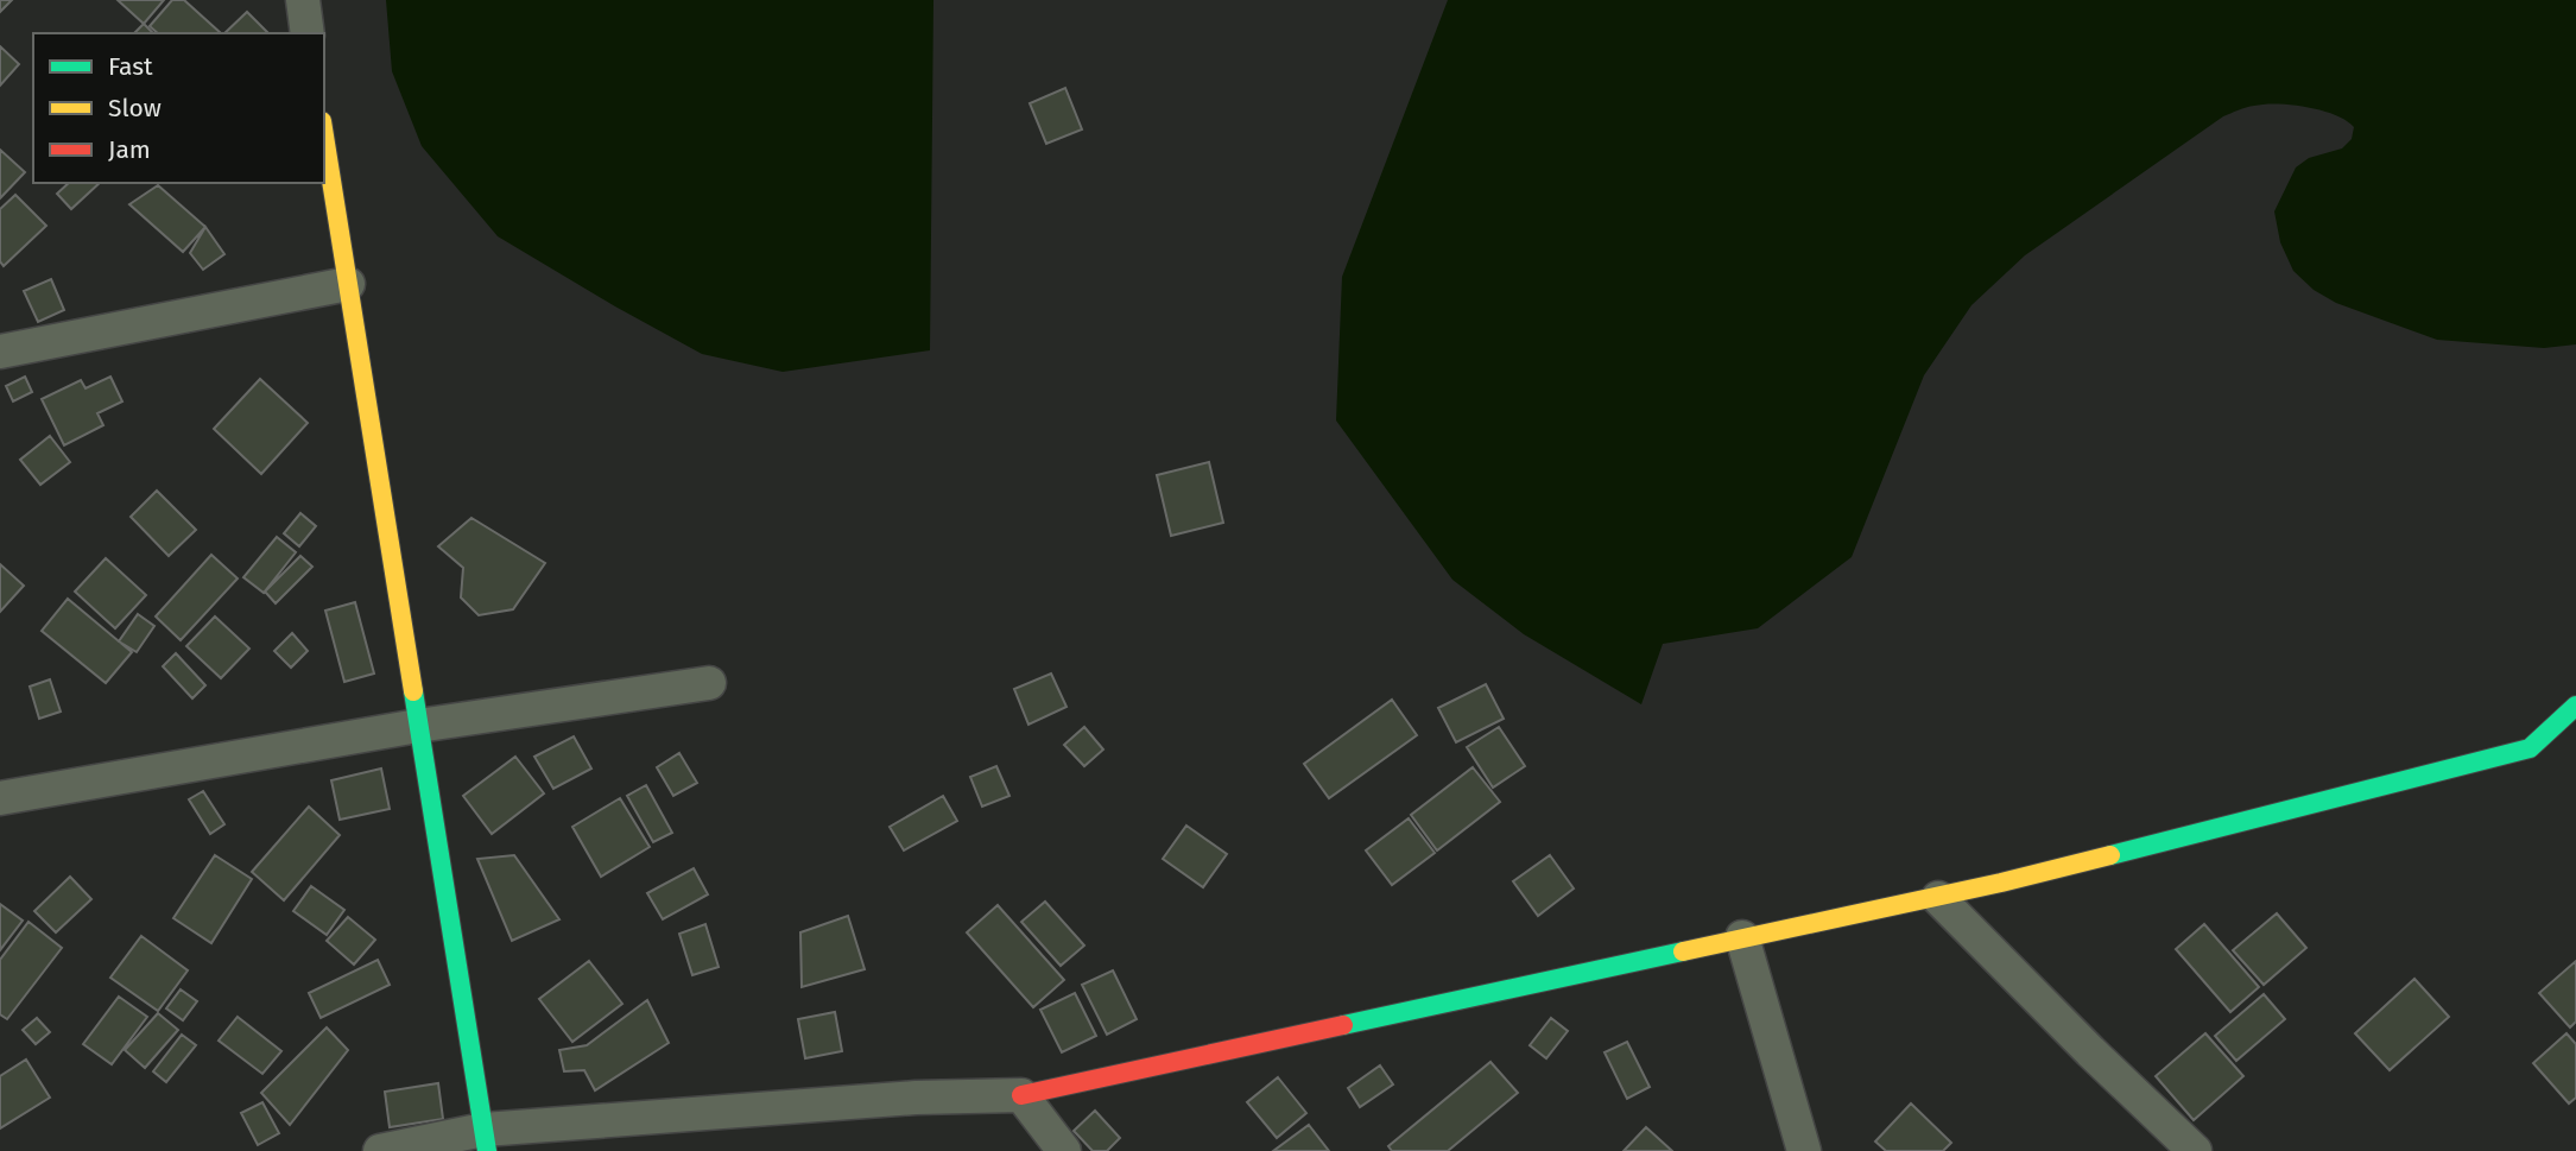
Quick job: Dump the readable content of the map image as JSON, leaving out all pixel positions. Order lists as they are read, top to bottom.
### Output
{
  "legend": ["Fast", "Slow", "Jam"]
}
